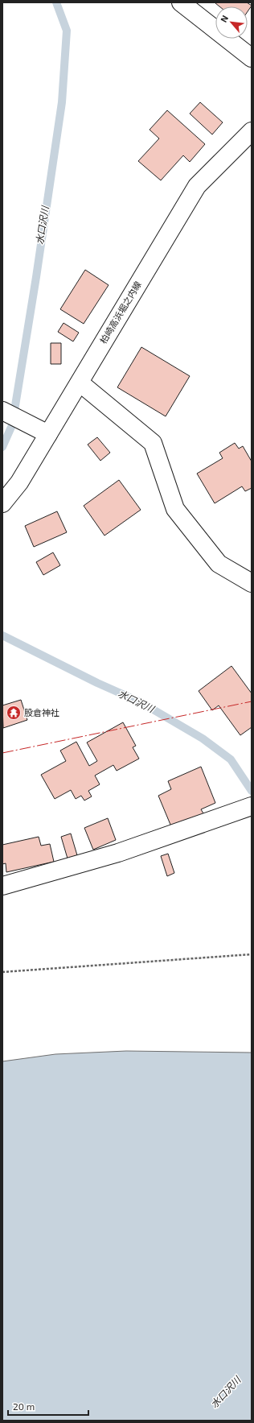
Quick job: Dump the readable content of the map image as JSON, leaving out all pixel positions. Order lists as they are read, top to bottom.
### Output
{
  "streets": {
    "street": ["柏崎高浜堀之内線"]
  },
  "water": ["水口沢川"],
  "places": {
    "temple": ["股倉神社"]
  },
  "scale_bar": "20 m",
  "north": "top left"
}
